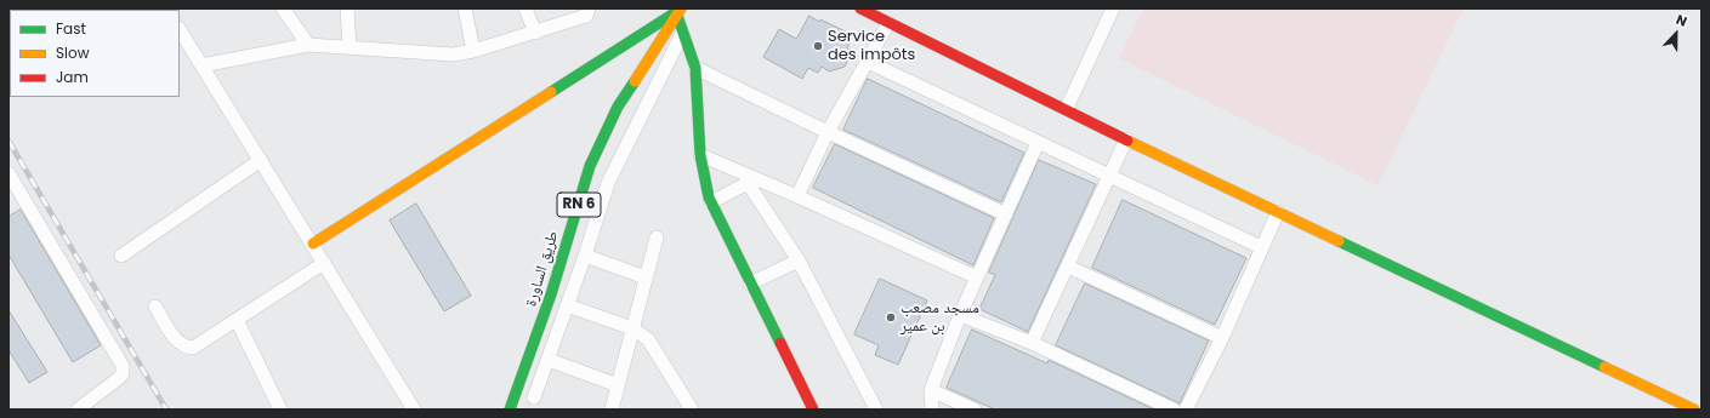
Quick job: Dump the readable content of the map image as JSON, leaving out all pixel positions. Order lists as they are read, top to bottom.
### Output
{
  "streets": {
    "main road": ["RN 6", "طريق الساورة"]
  },
  "places": ["Service des impôts", "مسجد مصعب بن عمير"],
  "legend": ["Fast", "Slow", "Jam"],
  "north": "top"
}
